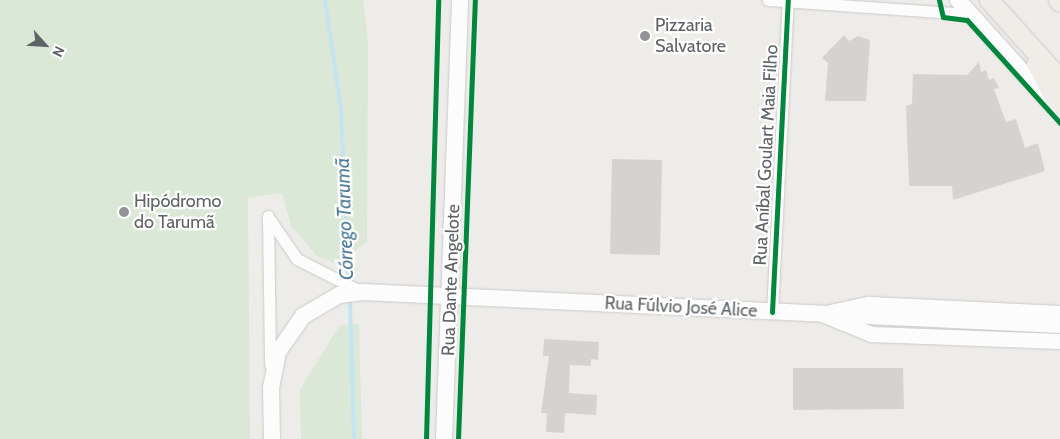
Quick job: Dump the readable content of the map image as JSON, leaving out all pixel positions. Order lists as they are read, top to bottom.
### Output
{
  "streets": {
    "main road": ["Rua Dante Angelote", "Rua Fúlvio José Alice"],
    "street": ["Rua Aníbal Goulart Maia Filho"]
  },
  "crossings": [
    ["Rua Aníbal Goulart Maia Filho", "Rua Fúlvio José Alice"],
    ["Rua Dante Angelote", "Rua Fúlvio José Alice"]
  ],
  "water": ["Córrego Tarumã"],
  "places": ["Pizzaria Salvatore", "Hipódromo do Tarumã"],
  "north": "bottom right"
}
